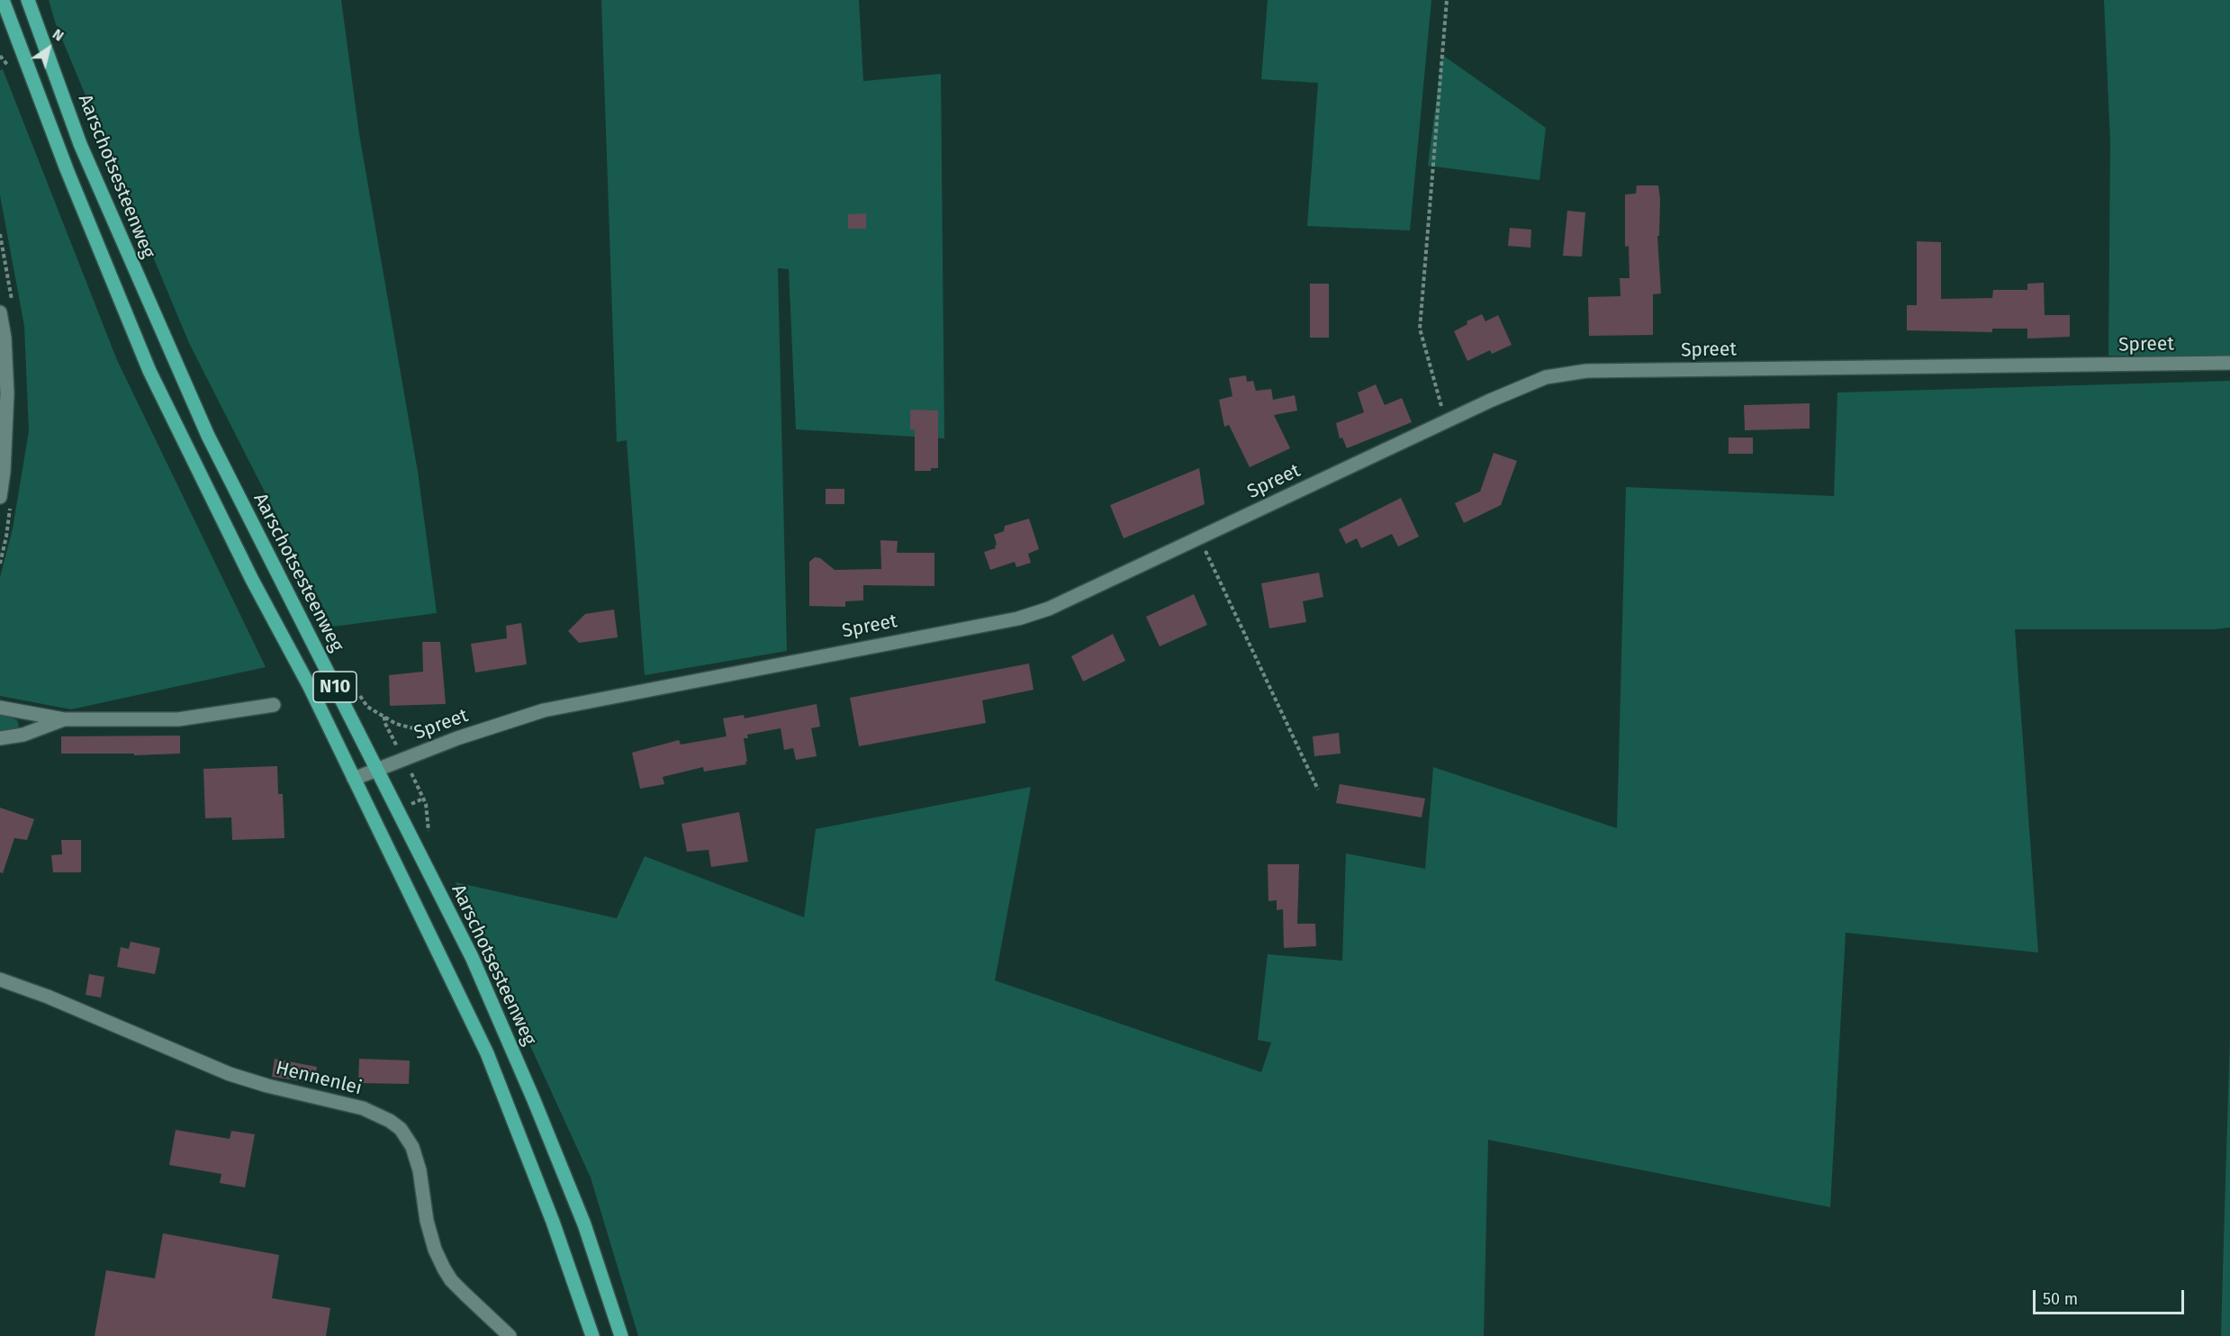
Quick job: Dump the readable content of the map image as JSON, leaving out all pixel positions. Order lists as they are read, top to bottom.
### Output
{
  "streets": {
    "main road": ["Aarschotsesteenweg", "N10"],
    "street": ["Spreet", "Hennenlei"]
  },
  "crossings": [
    ["Aarschotsesteenweg", "Spreet"],
    ["Spreet", "N10"]
  ],
  "scale_bar": "50 m",
  "north": "top right"
}
